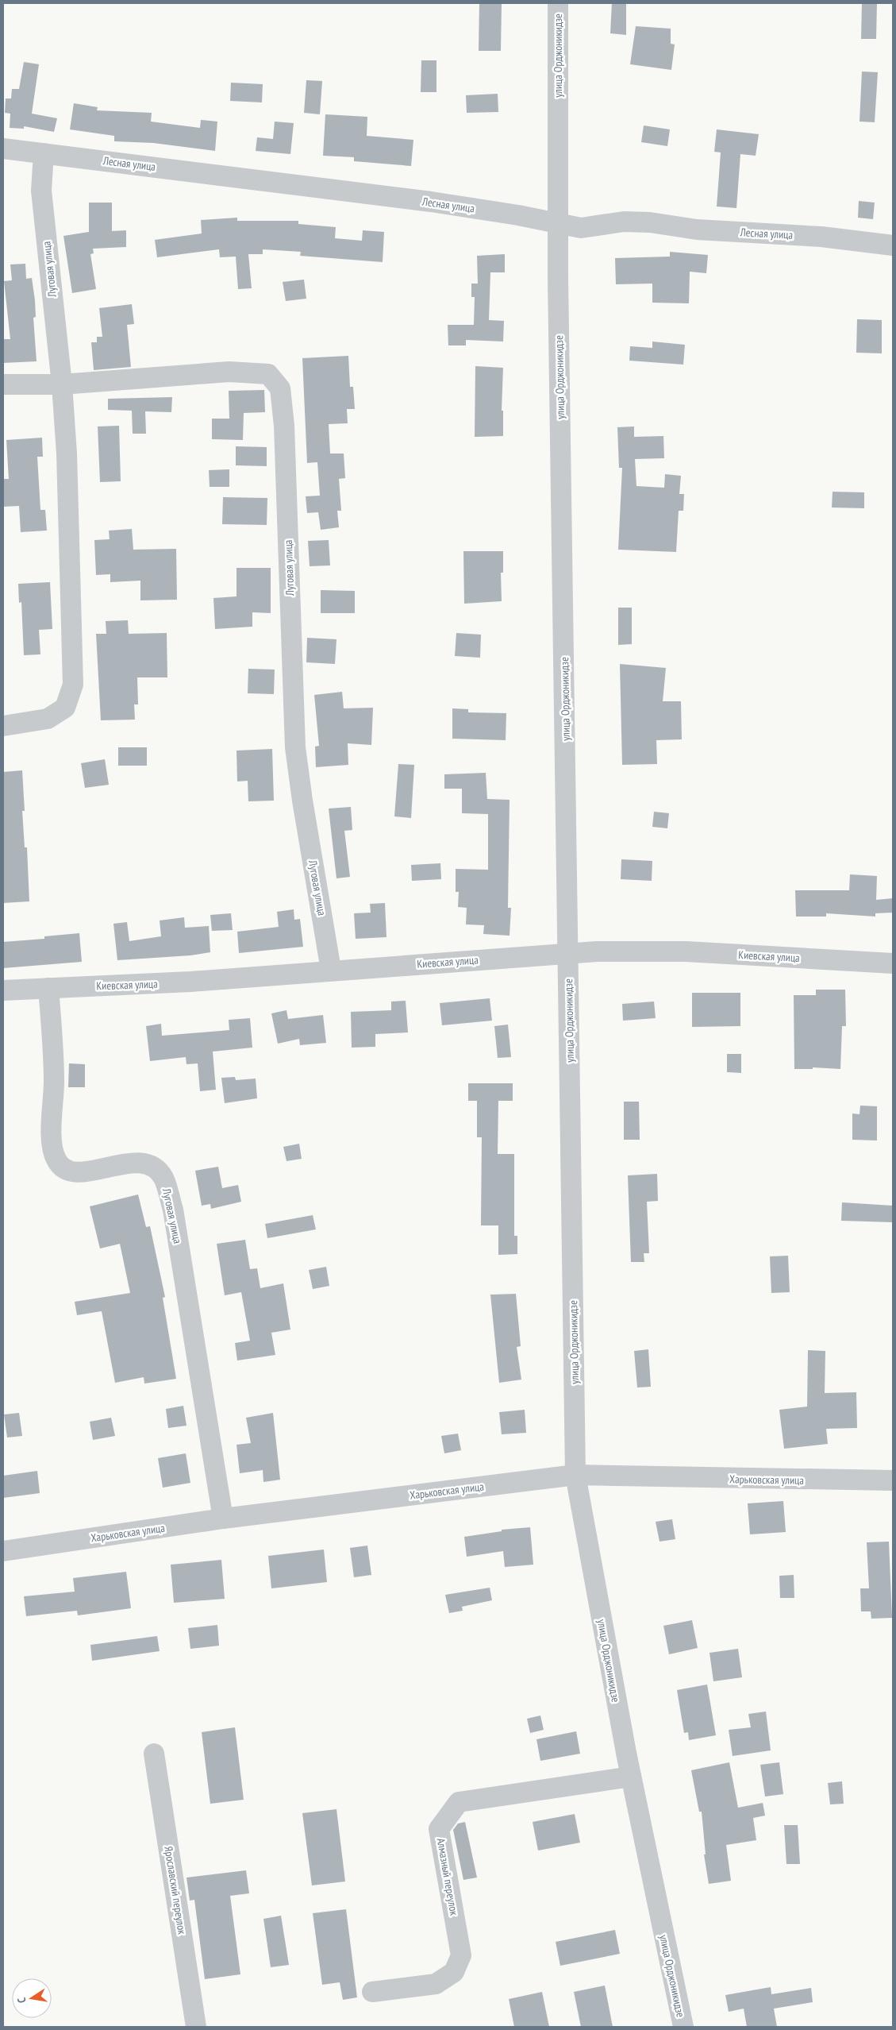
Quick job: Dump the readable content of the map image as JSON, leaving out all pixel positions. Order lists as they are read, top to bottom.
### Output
{
  "streets": {
    "street": [
      "улица Орджоникидзе",
      "Лесная улица",
      "Луговая улица",
      "Киевская улица",
      "Харьковская улица",
      "Алмазный переулок",
      "Ярославский переулок"
    ]
  },
  "crossings": [
    ["улица Орджоникидзе", "Лесная улица"],
    ["улица Орджоникидзе", "Киевская улица"],
    ["улица Орджоникидзе", "Харьковская улица"],
    ["улица Орджоникидзе", "Алмазный переулок"],
    ["Лесная улица", "Луговая улица"],
    ["Луговая улица", "Киевская улица"],
    ["Луговая улица", "Харьковская улица"]
  ],
  "north": "left"
}
